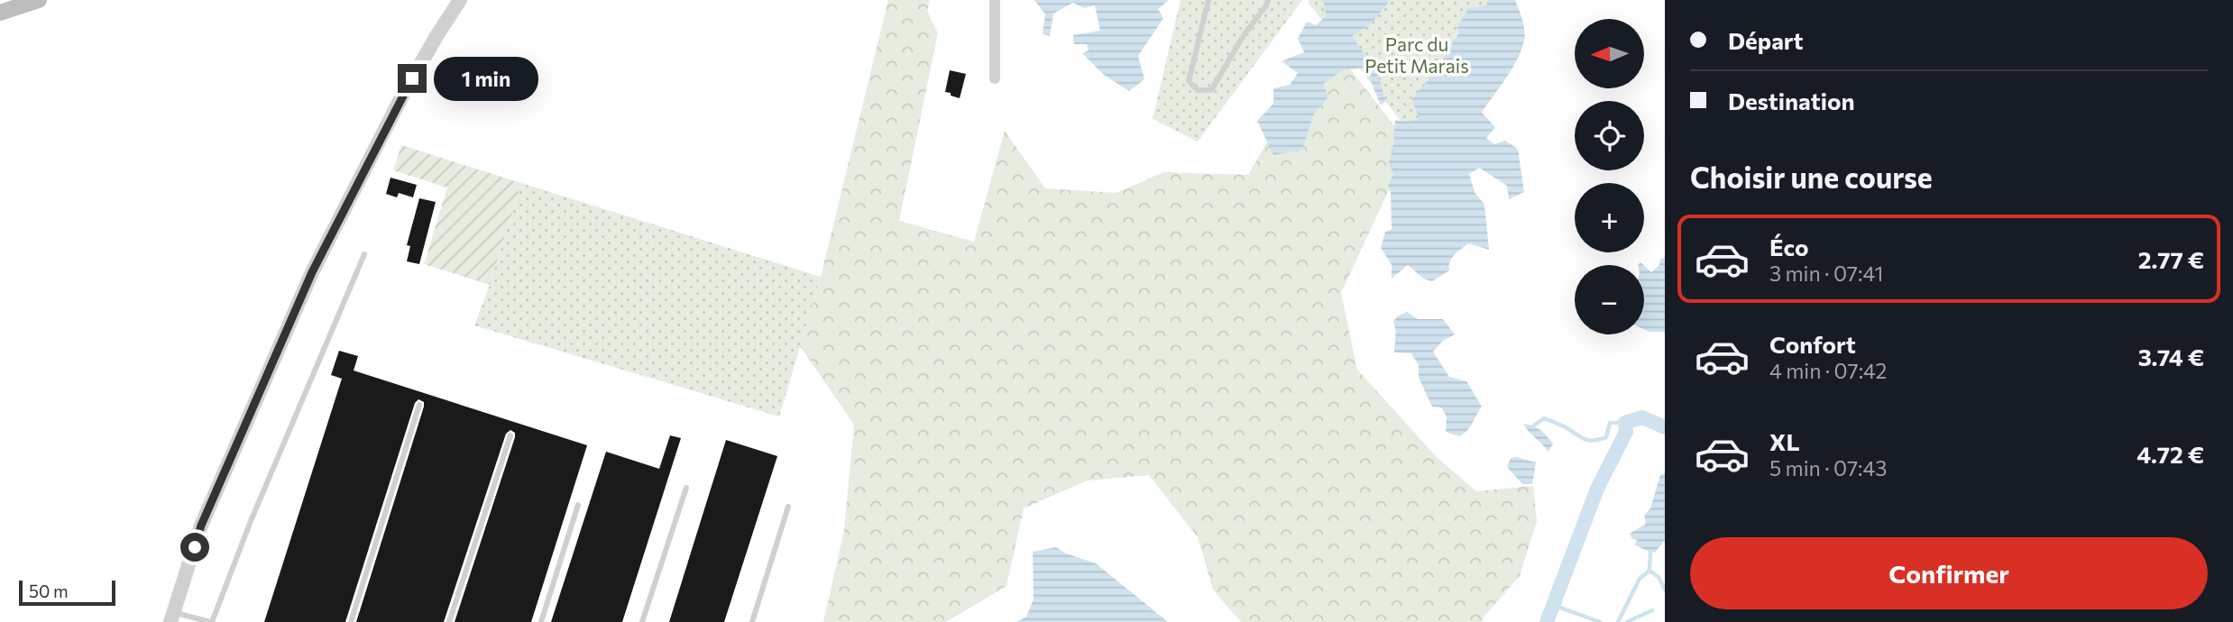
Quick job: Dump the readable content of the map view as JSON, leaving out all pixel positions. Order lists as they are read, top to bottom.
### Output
{
  "parks": ["Parc du Petit Marais"],
  "scale_bar": "50 m",
  "north": "left",
  "page": {
    "banner": ["Départ", "Destination"],
    "map_buttons": ["+", "−"],
    "bubble": "1 min",
    "heading": "Choisir une course",
    "list": [
      {
        "name": "Éco",
        "note": "3 min · 07:41",
        "value": "2.77 €"
      },
      {
        "name": "Confort",
        "note": "4 min · 07:42",
        "value": "3.74 €"
      },
      {
        "name": "XL",
        "note": "5 min · 07:43",
        "value": "4.72 €"
      }
    ],
    "buttons": "Confirmer",
    "scale": "50 m"
  }
}
